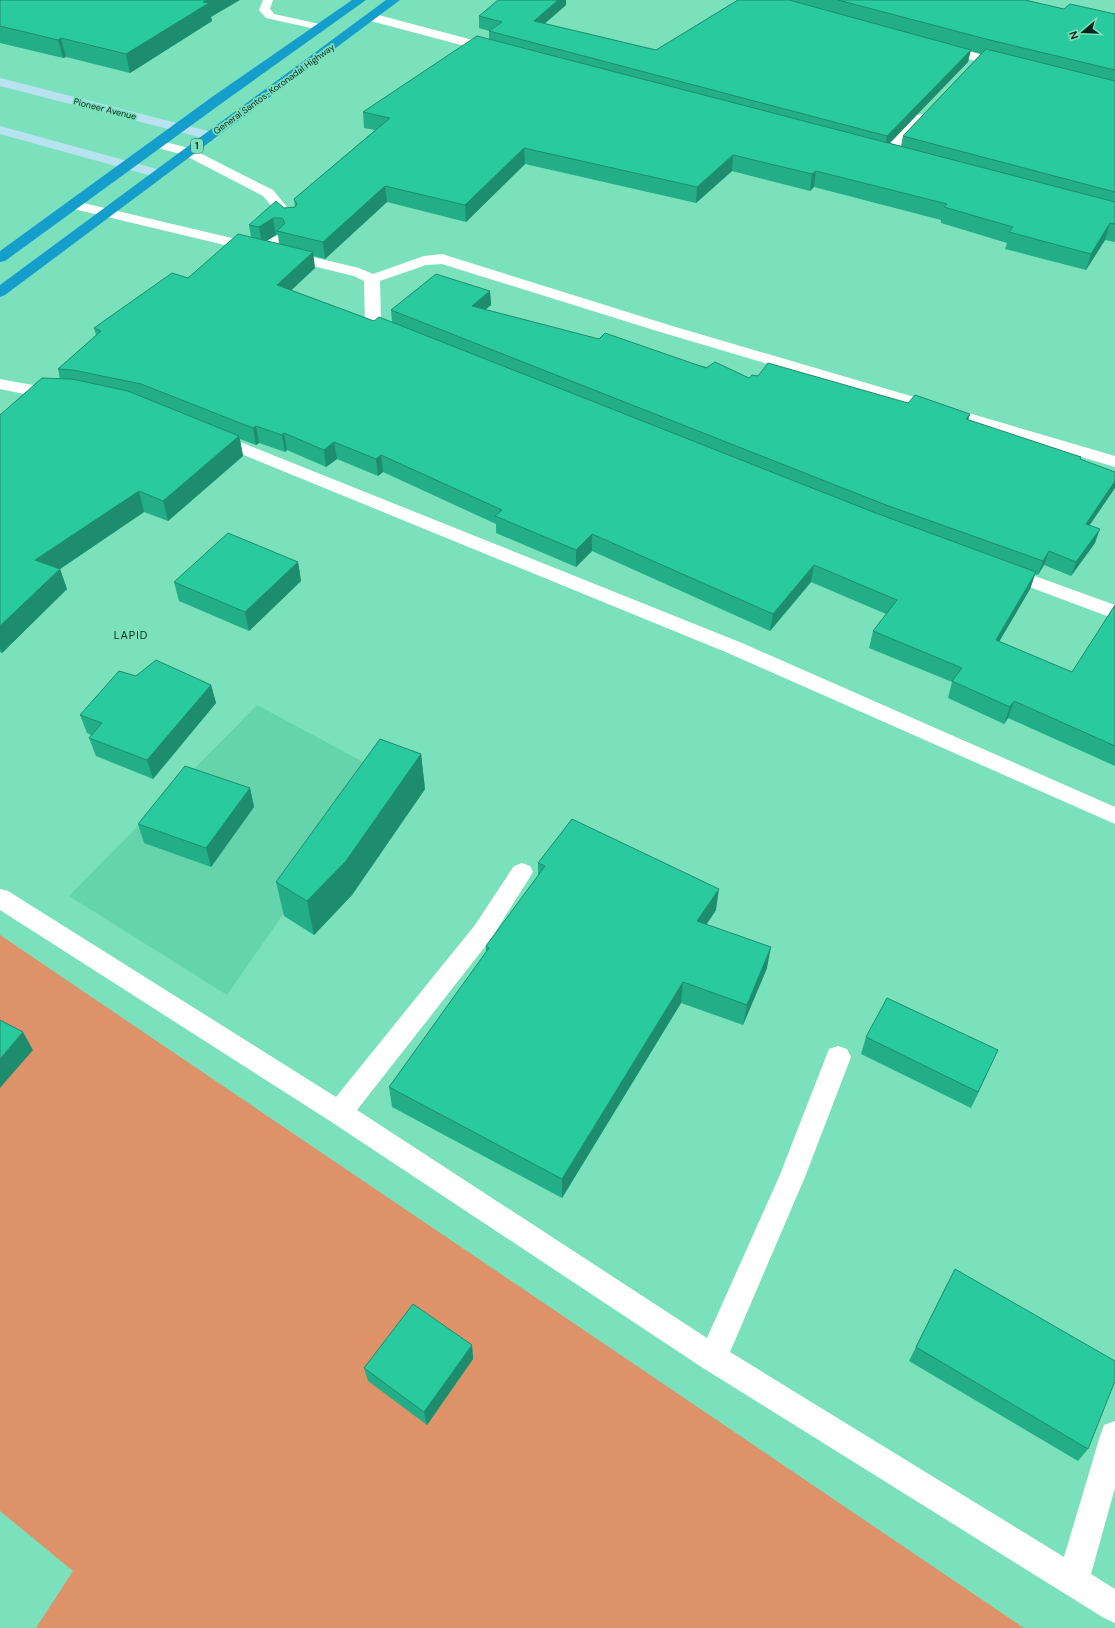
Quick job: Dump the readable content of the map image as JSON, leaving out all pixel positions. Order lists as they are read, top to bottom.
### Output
{
  "streets": {
    "highway": ["General Santos-Koronadal Highway", "1"],
    "street": ["Pioneer Avenue"]
  },
  "crossings": [
    ["General Santos-Koronadal Highway", "Pioneer Avenue"]
  ],
  "districts": ["LAPID"],
  "north": "left"
}
